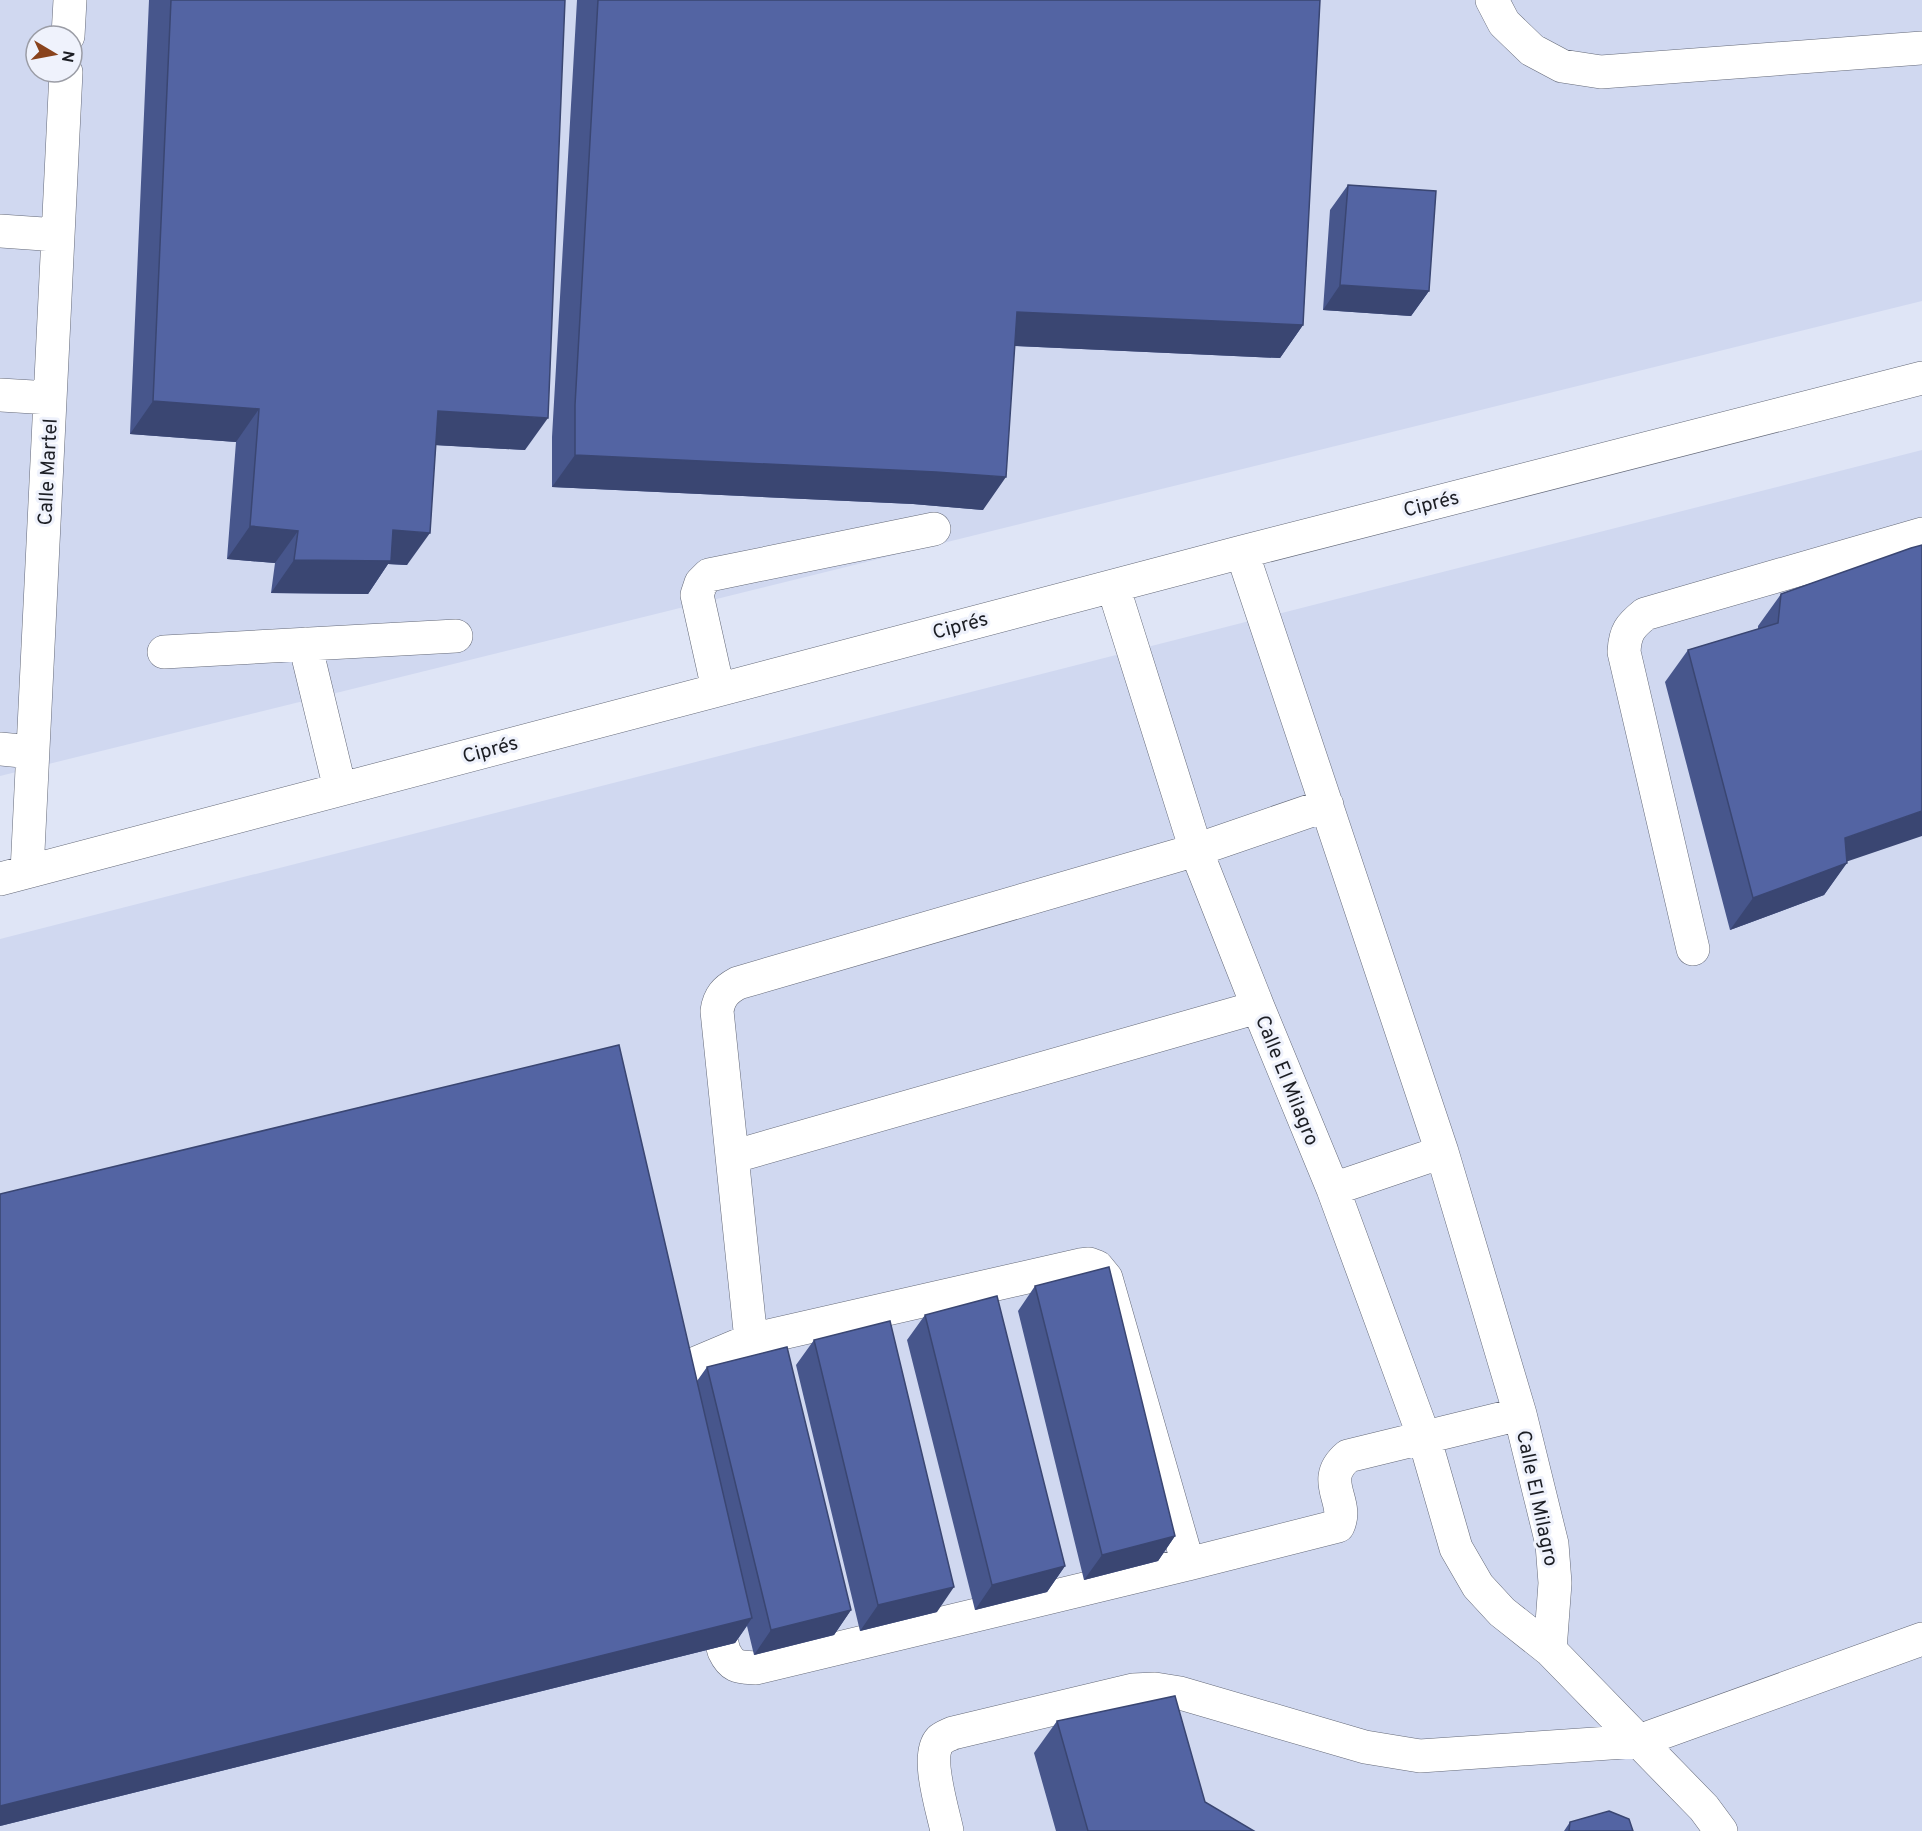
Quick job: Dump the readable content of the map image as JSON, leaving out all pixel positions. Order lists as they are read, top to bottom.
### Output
{
  "streets": {
    "street": ["Calle Martel", "Ciprés", "Calle El Milagro"]
  },
  "crossings": [
    ["Calle Martel", "Ciprés"],
    ["Ciprés", "Calle El Milagro"]
  ],
  "north": "right"
}
